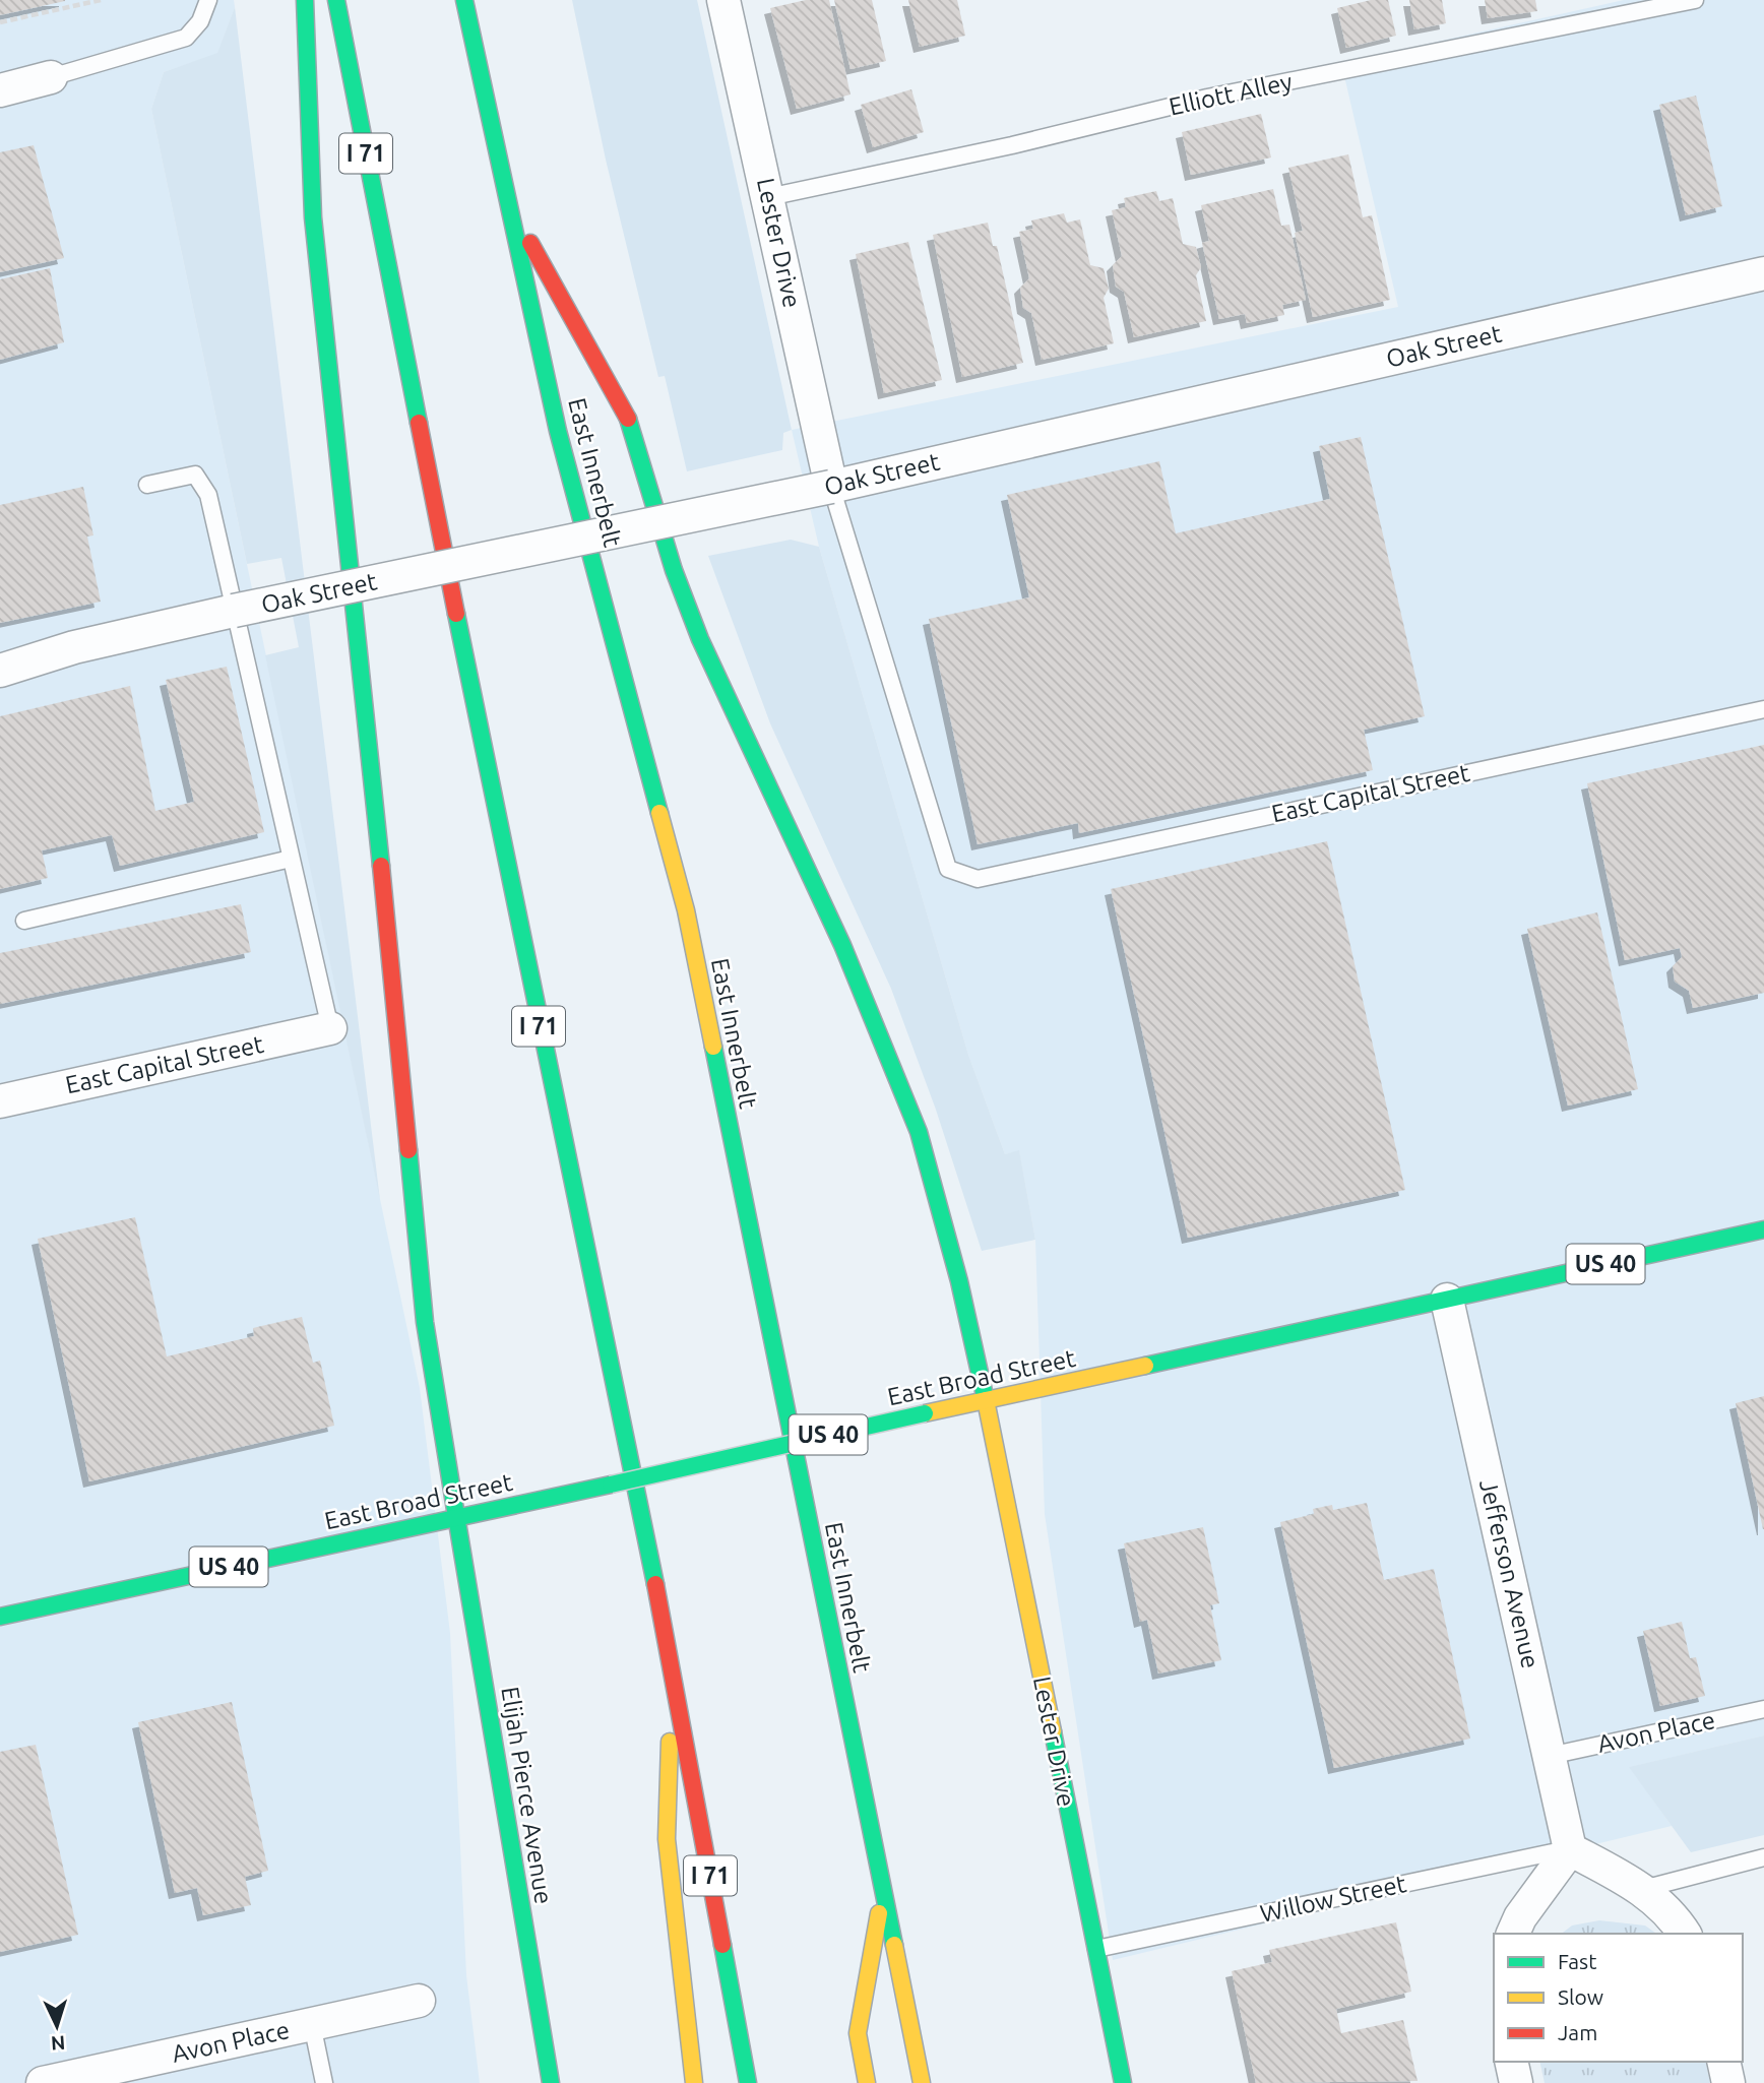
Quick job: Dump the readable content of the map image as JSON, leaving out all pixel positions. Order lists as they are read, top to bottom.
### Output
{
  "streets": {
    "main road": [
      "I 71",
      "Lester Drive",
      "East Innerbelt",
      "US 40",
      "East Broad Street",
      "Elijah Pierce Avenue"
    ],
    "street": [
      "Oak Street",
      "East Capital Street",
      "Jefferson Avenue",
      "Avon Place"
    ],
    "lane": ["Elliott Alley", "Willow Street"]
  },
  "crossings": [
    ["Elliott Alley", "Lester Drive"],
    ["Lester Drive", "Oak Street"],
    ["Lester Drive", "East Innerbelt"],
    ["Lester Drive", "East Capital Street"],
    ["Lester Drive", "East Broad Street"],
    ["Lester Drive", "Willow Street"],
    ["Oak Street", "East Capital Street"],
    ["East Broad Street", "Jefferson Avenue"],
    ["East Broad Street", "Elijah Pierce Avenue"],
    ["Jefferson Avenue", "Avon Place"],
    ["Jefferson Avenue", "Willow Street"]
  ],
  "legend": ["Fast", "Slow", "Jam"],
  "north": "bottom"
}
